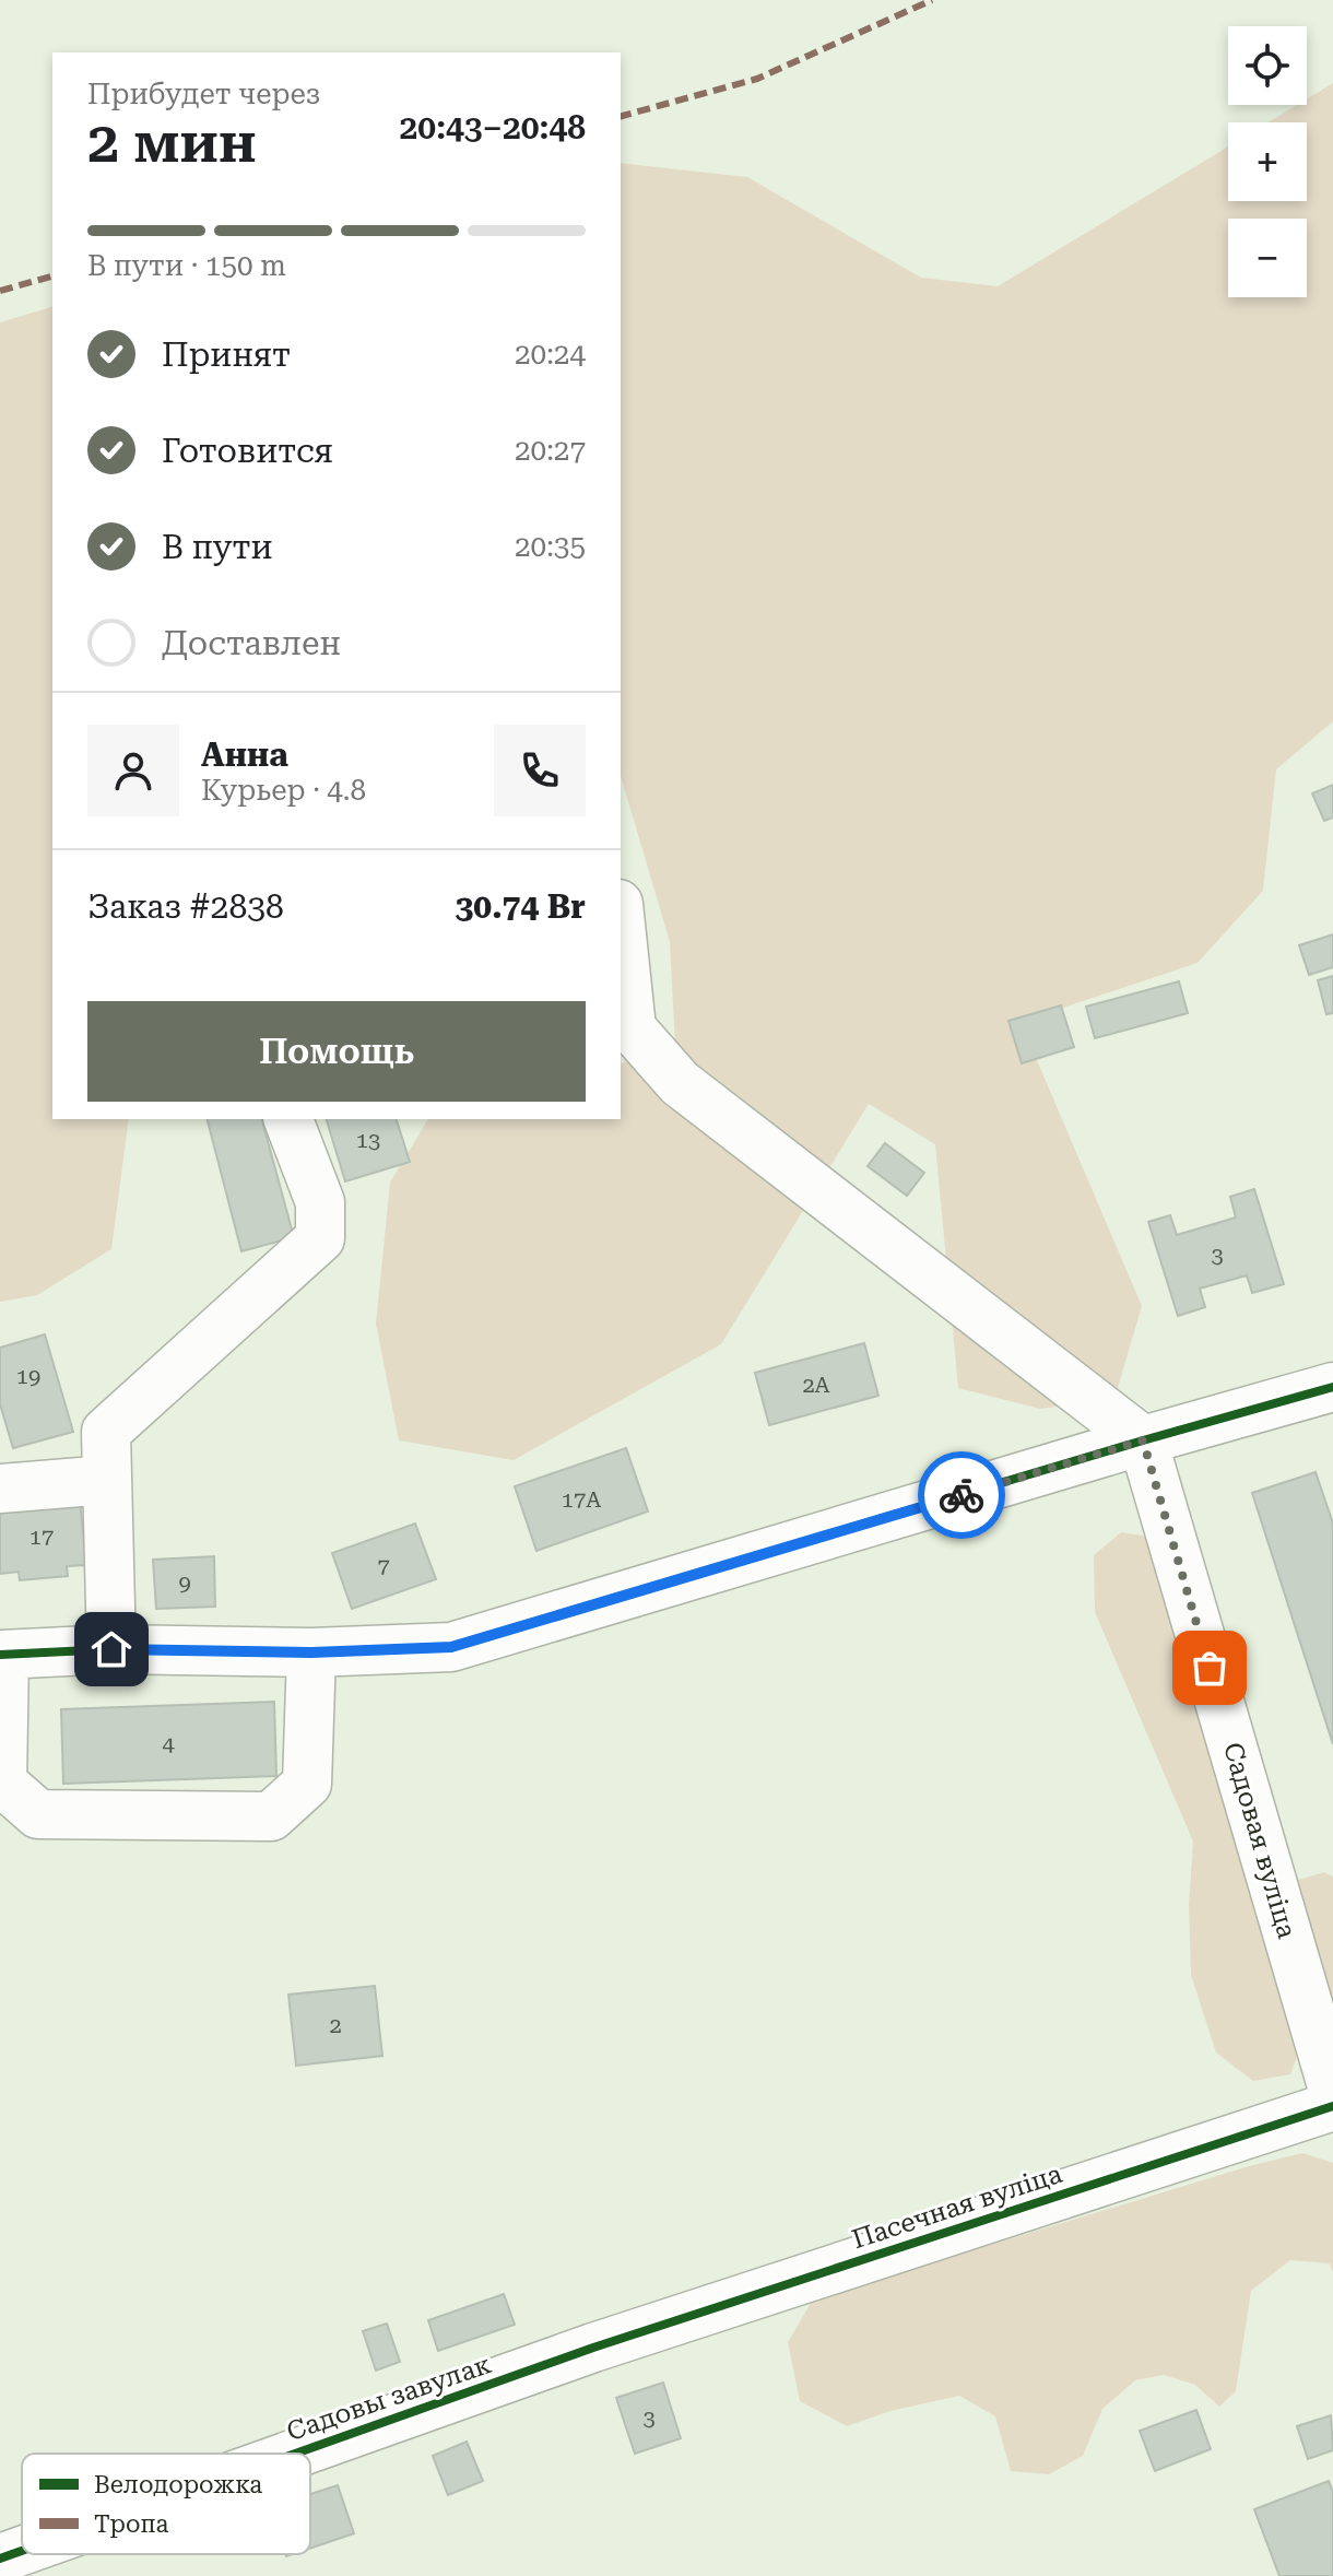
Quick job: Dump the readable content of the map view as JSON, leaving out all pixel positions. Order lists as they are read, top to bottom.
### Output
{
  "streets": {
    "street": ["Садовая вуліца", "Пасечная вуліца", "Садовы завулак"]
  },
  "crossings": [
    ["Пасечная вуліца", "Садовы завулак"]
  ],
  "house_numbers": [
    "13",
    "3",
    "19",
    "2А",
    "17А",
    "17",
    "7",
    "9",
    "4",
    "2",
    "3"
  ],
  "legend": ["Велодорожка", "Тропа"],
  "page": {
    "map_buttons": ["+", "−"],
    "heading": ["2 мин", "Прибудет через", "20:43–20:48"],
    "panel": [
      "Анна",
      "Курьер · 4.8",
      "Заказ #2838",
      "30.74 Br"
    ],
    "bar": "В пути · 150 m",
    "list": [
      ["Принят", "20:24"],
      ["Готовится", "20:27"],
      ["В пути", "20:35"],
      "Доставлен"
    ],
    "buttons": "Помощь"
  }
}
